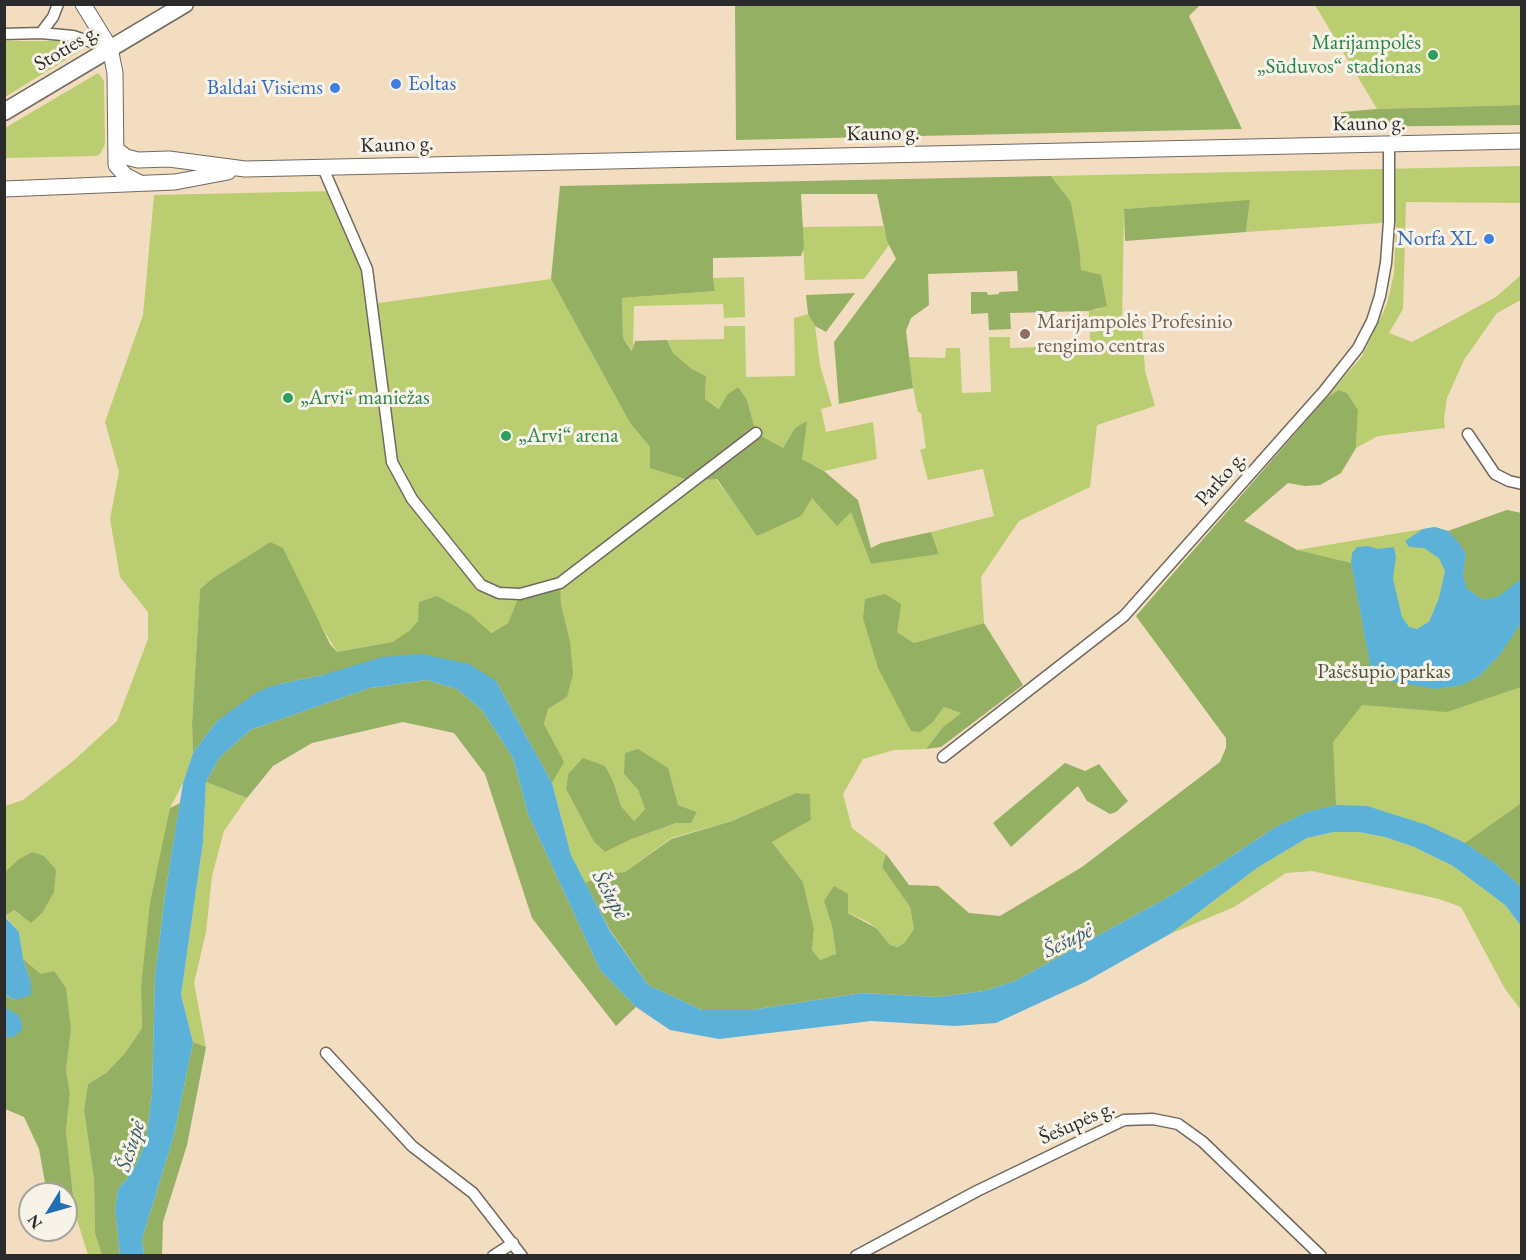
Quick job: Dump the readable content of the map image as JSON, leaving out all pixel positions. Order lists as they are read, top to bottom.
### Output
{
  "streets": {
    "main road": ["Stoties g.", "Kauno g."],
    "street": ["Parko g.", "Šešupės g."]
  },
  "crossings": [
    ["Kauno g.", "Parko g."]
  ],
  "water": ["Šešupė"],
  "parks": ["Pašešupio parkas"],
  "places": [
    "Marijampolės „Sūduvos“ stadionas",
    "Eoltas",
    "Baldai Visiems",
    "Norfa XL",
    "Marijampolės Profesinio rengimo centras",
    "„Arvi“ maniežas",
    "„Arvi“ arena"
  ],
  "north": "bottom left"
}
